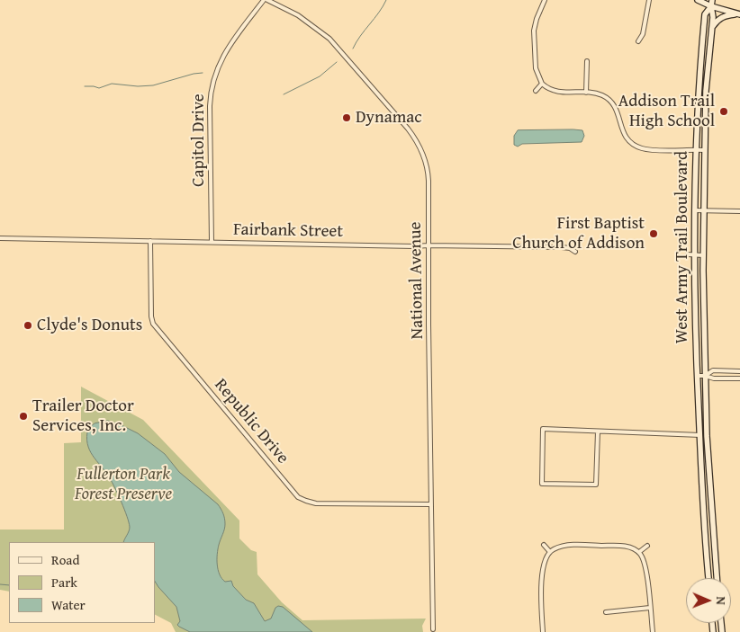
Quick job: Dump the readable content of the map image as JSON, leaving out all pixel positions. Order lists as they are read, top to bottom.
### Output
{
  "streets": {
    "main road": ["West Army Trail Boulevard"],
    "street": [
      "Capitol Drive",
      "Fairbank Street",
      "National Avenue",
      "Republic Drive"
    ]
  },
  "crossings": [
    ["Capitol Drive", "Fairbank Street"],
    ["Fairbank Street", "National Avenue"],
    ["Fairbank Street", "Republic Drive"],
    ["National Avenue", "Republic Drive"]
  ],
  "parks": ["Fullerton Park Forest Preserve"],
  "places": [
    "Addison Trail High School",
    "Dynamac",
    "First Baptist Church of Addison",
    "Clyde's Donuts",
    "Trailer Doctor Services, Inc."
  ],
  "legend": ["Road", "Park", "Water"],
  "north": "right"
}
